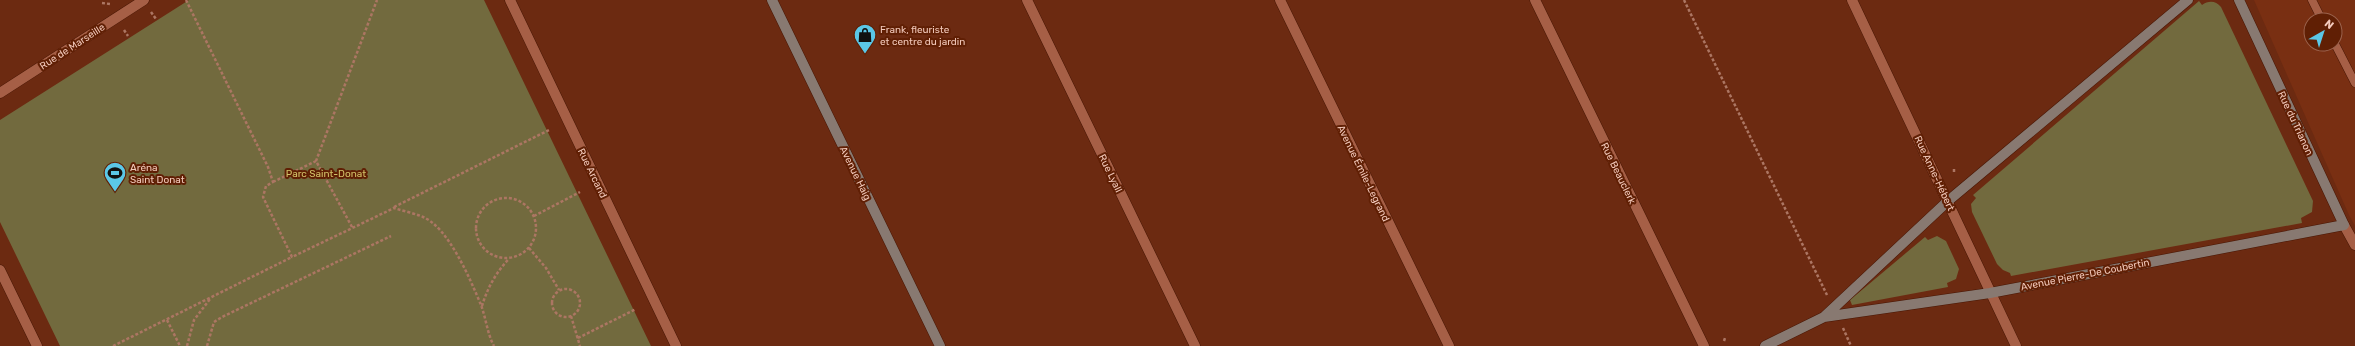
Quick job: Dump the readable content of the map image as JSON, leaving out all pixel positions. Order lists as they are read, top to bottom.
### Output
{
  "streets": {
    "street": [
      "Rue de Marseille",
      "Rue du Trianon",
      "Rue Arcand",
      "Avenue Haig",
      "Rue Lyall",
      "Avenue Émile-Legrand",
      "Rue Beauclerk",
      "Rue Anne-Hébert",
      "Avenue Pierre-De Coubertin"
    ]
  },
  "crossings": [
    ["Rue du Trianon", "Avenue Pierre-De Coubertin"],
    ["Rue Anne-Hébert", "Avenue Pierre-De Coubertin"]
  ],
  "parks": ["Parc Saint-Donat"],
  "places": {
    "shop": ["Frank, fleuriste et centre du jardin"],
    "sports": ["Aréna Saint Donat"]
  },
  "north": "top right"
}
